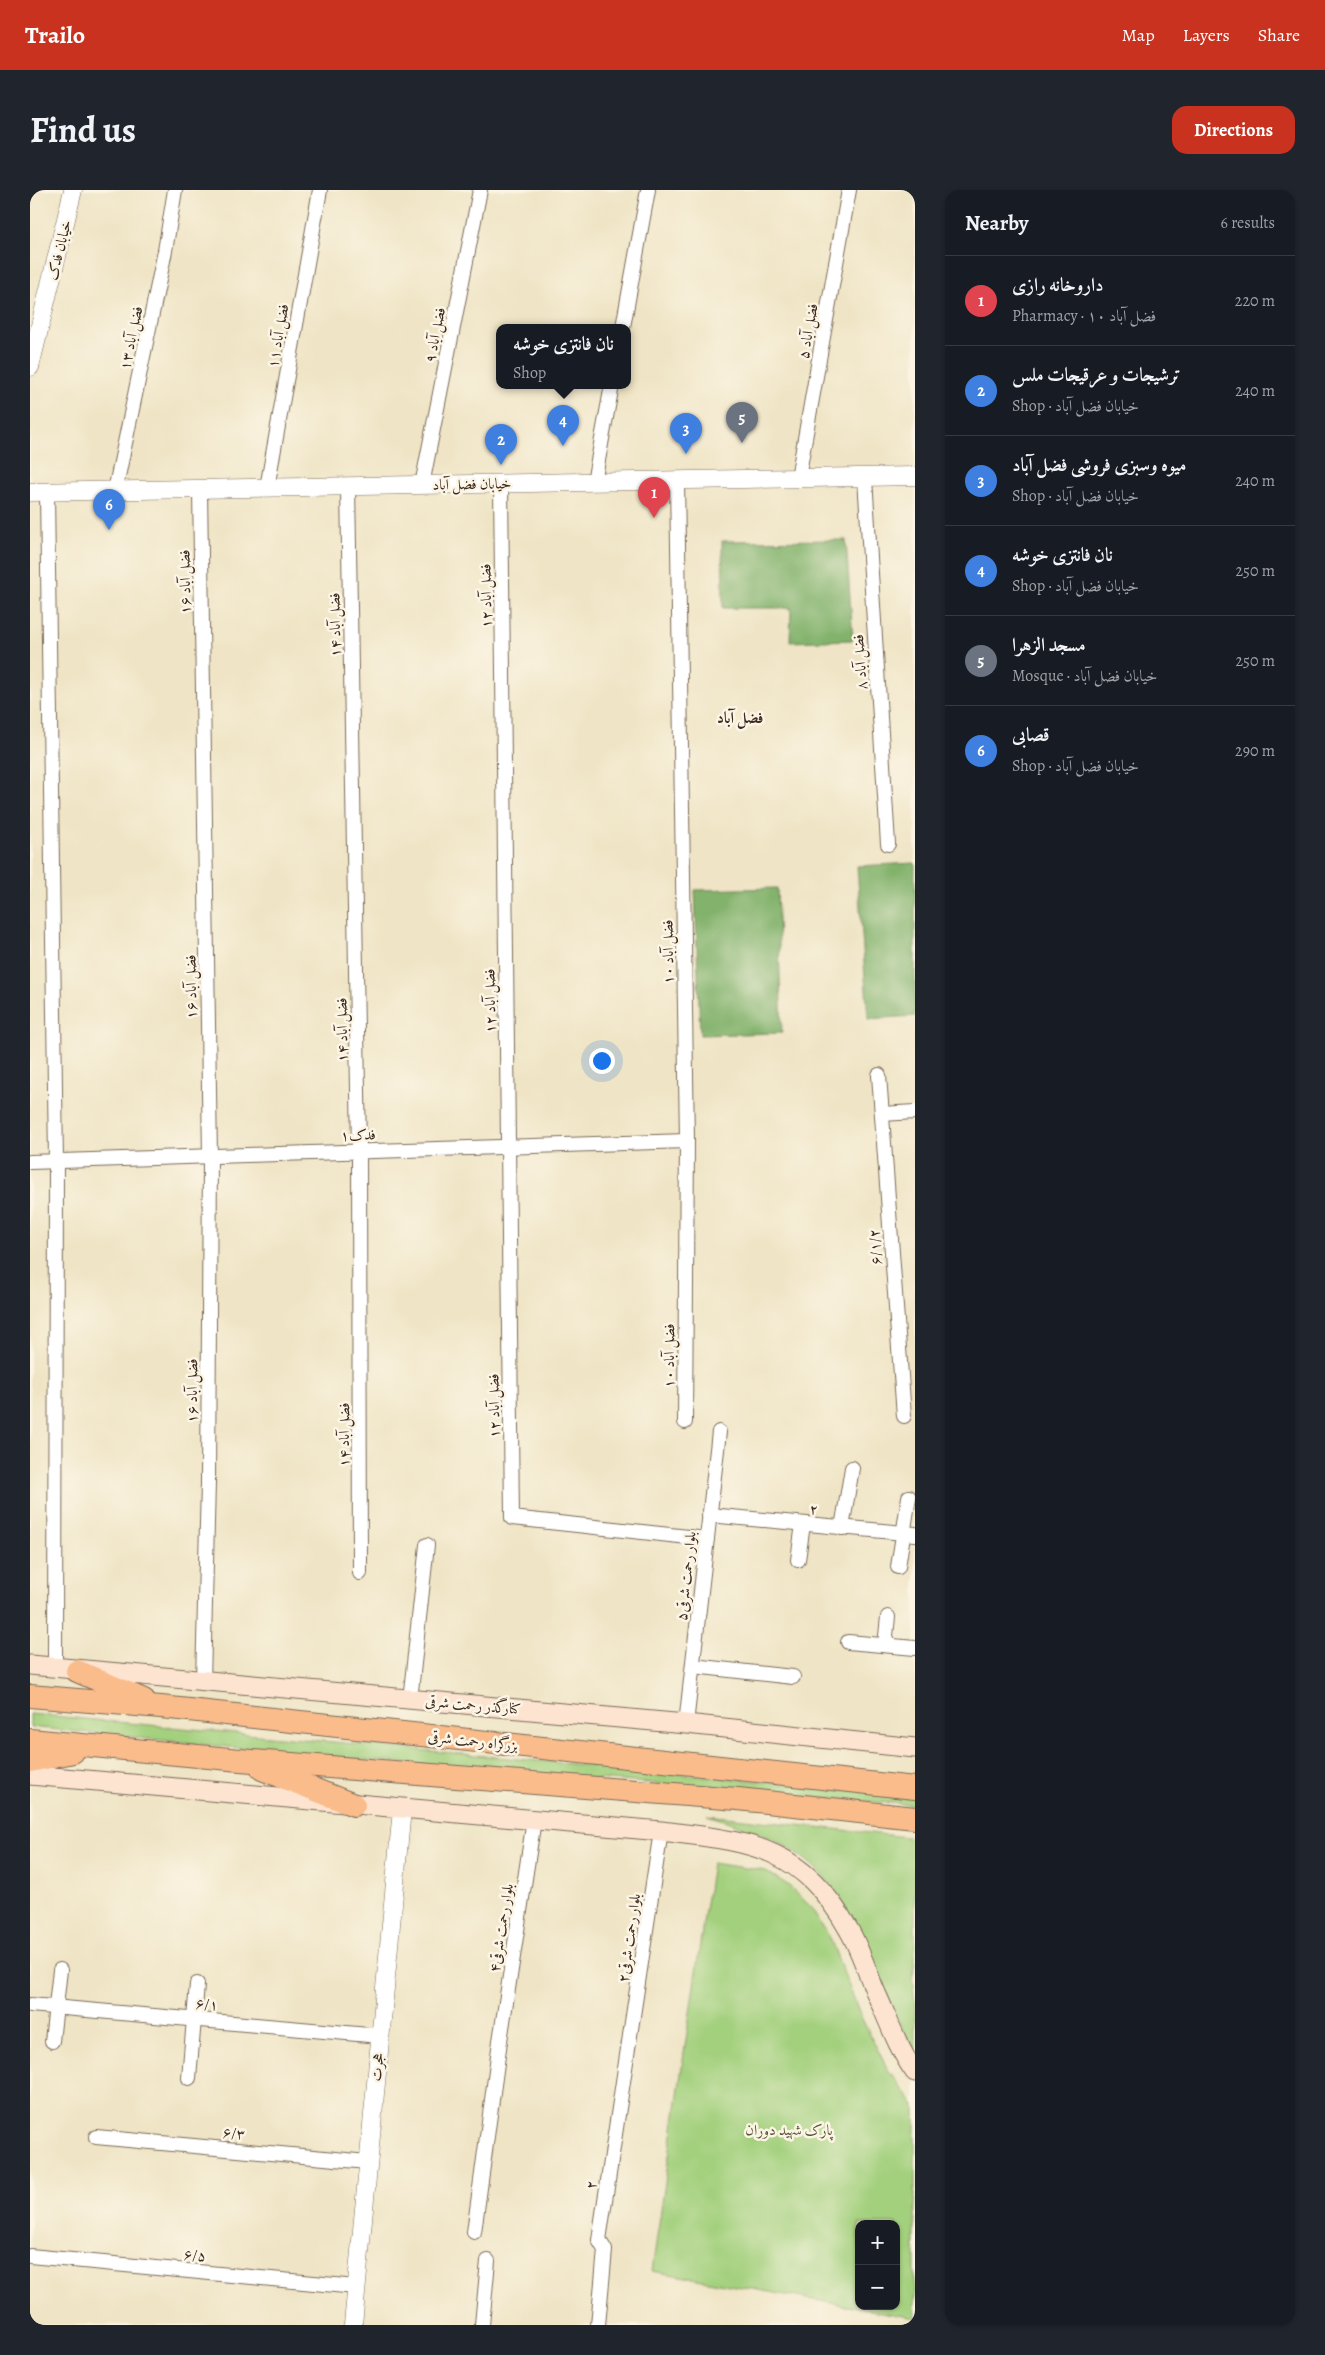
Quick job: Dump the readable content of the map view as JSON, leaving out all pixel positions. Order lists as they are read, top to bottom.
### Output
{
  "streets": {
    "highway": ["بزرگراه رحمت شرقی"],
    "main road": ["کنارگذر رحمت شرقی"],
    "street": [
      "خیابان فدک",
      "فضل آباد ۵",
      "فضل آباد ۹",
      "فضل آباد ۱۱",
      "فضل آباد ۱۳",
      "خیابان فضل آباد",
      "فضل آباد ۱۶",
      "فضل آباد ۱۲",
      "فضل آباد ۱۴",
      "فضل آباد ۸",
      "فضل آباد ۱۰",
      "فدک۱",
      "۶/۱/۲",
      "۲",
      "۵بلوار رحمت شرقی",
      "بلوار رحمت شرقی۴",
      "بلوار رحمت شرقی۲",
      "۶/۱",
      "هجرت",
      "۶/۳",
      "۶/۵"
    ]
  },
  "crossings": [
    ["فضل آباد ۵", "خیابان فضل آباد"],
    ["فضل آباد ۹", "خیابان فضل آباد"],
    ["فضل آباد ۱۱", "خیابان فضل آباد"],
    ["فضل آباد ۱۳", "خیابان فضل آباد"],
    ["خیابان فضل آباد", "فضل آباد ۱۶"],
    ["خیابان فضل آباد", "فضل آباد ۱۲"],
    ["خیابان فضل آباد", "فضل آباد ۱۴"],
    ["خیابان فضل آباد", "فضل آباد ۸"],
    ["خیابان فضل آباد", "فضل آباد ۱۰"],
    ["فضل آباد ۱۶", "فدک۱"],
    ["فضل آباد ۱۶", "کنارگذر رحمت شرقی"],
    ["فضل آباد ۱۲", "فدک۱"],
    ["فضل آباد ۱۲", "۵بلوار رحمت شرقی"],
    ["فضل آباد ۱۴", "فدک۱"],
    ["فضل آباد ۱۰", "فدک۱"],
    ["۲", "۵بلوار رحمت شرقی"],
    ["۲", "بلوار رحمت شرقی۲"],
    ["۵بلوار رحمت شرقی", "کنارگذر رحمت شرقی"],
    ["۶/۱", "هجرت"],
    ["هجرت", "۶/۳"],
    ["هجرت", "۶/۵"]
  ],
  "districts": ["فضل آباد"],
  "parks": ["پارک شهید دوران"],
  "page": {
    "header": "Trailo",
    "nav": ["Map", "Layers", "Share"],
    "title": "Find us",
    "buttons": "Directions",
    "heading": ["Nearby", "6 results"],
    "list": [
      {
        "mark": "1",
        "name": "داروخانه رازی",
        "note": "Pharmacy · فضل آباد ۱۰",
        "value": "220 m"
      },
      {
        "mark": "2",
        "name": "ترشیجات و عرقیجات ملس",
        "note": "Shop · خیابان فضل آباد",
        "value": "240 m"
      },
      {
        "mark": "3",
        "name": "میوه وسبزی فروشی فضل آباد",
        "note": "Shop · خیابان فضل آباد",
        "value": "240 m"
      },
      {
        "mark": "4",
        "name": "نان فانتزی خوشه",
        "note": "Shop · خیابان فضل آباد",
        "value": "250 m"
      },
      {
        "mark": "5",
        "name": "مسجد الزهرا",
        "note": "Mosque · خیابان فضل آباد",
        "value": "250 m"
      },
      {
        "mark": "6",
        "name": "قصابی",
        "note": "Shop · خیابان فضل آباد",
        "value": "290 m"
      }
    ],
    "popup": ["نان فانتزی خوشه", "Shop"],
    "pins": [
      "5",
      "4",
      "3",
      "2",
      "1",
      "6"
    ],
    "map_buttons": ["+", "−"]
  }
}
